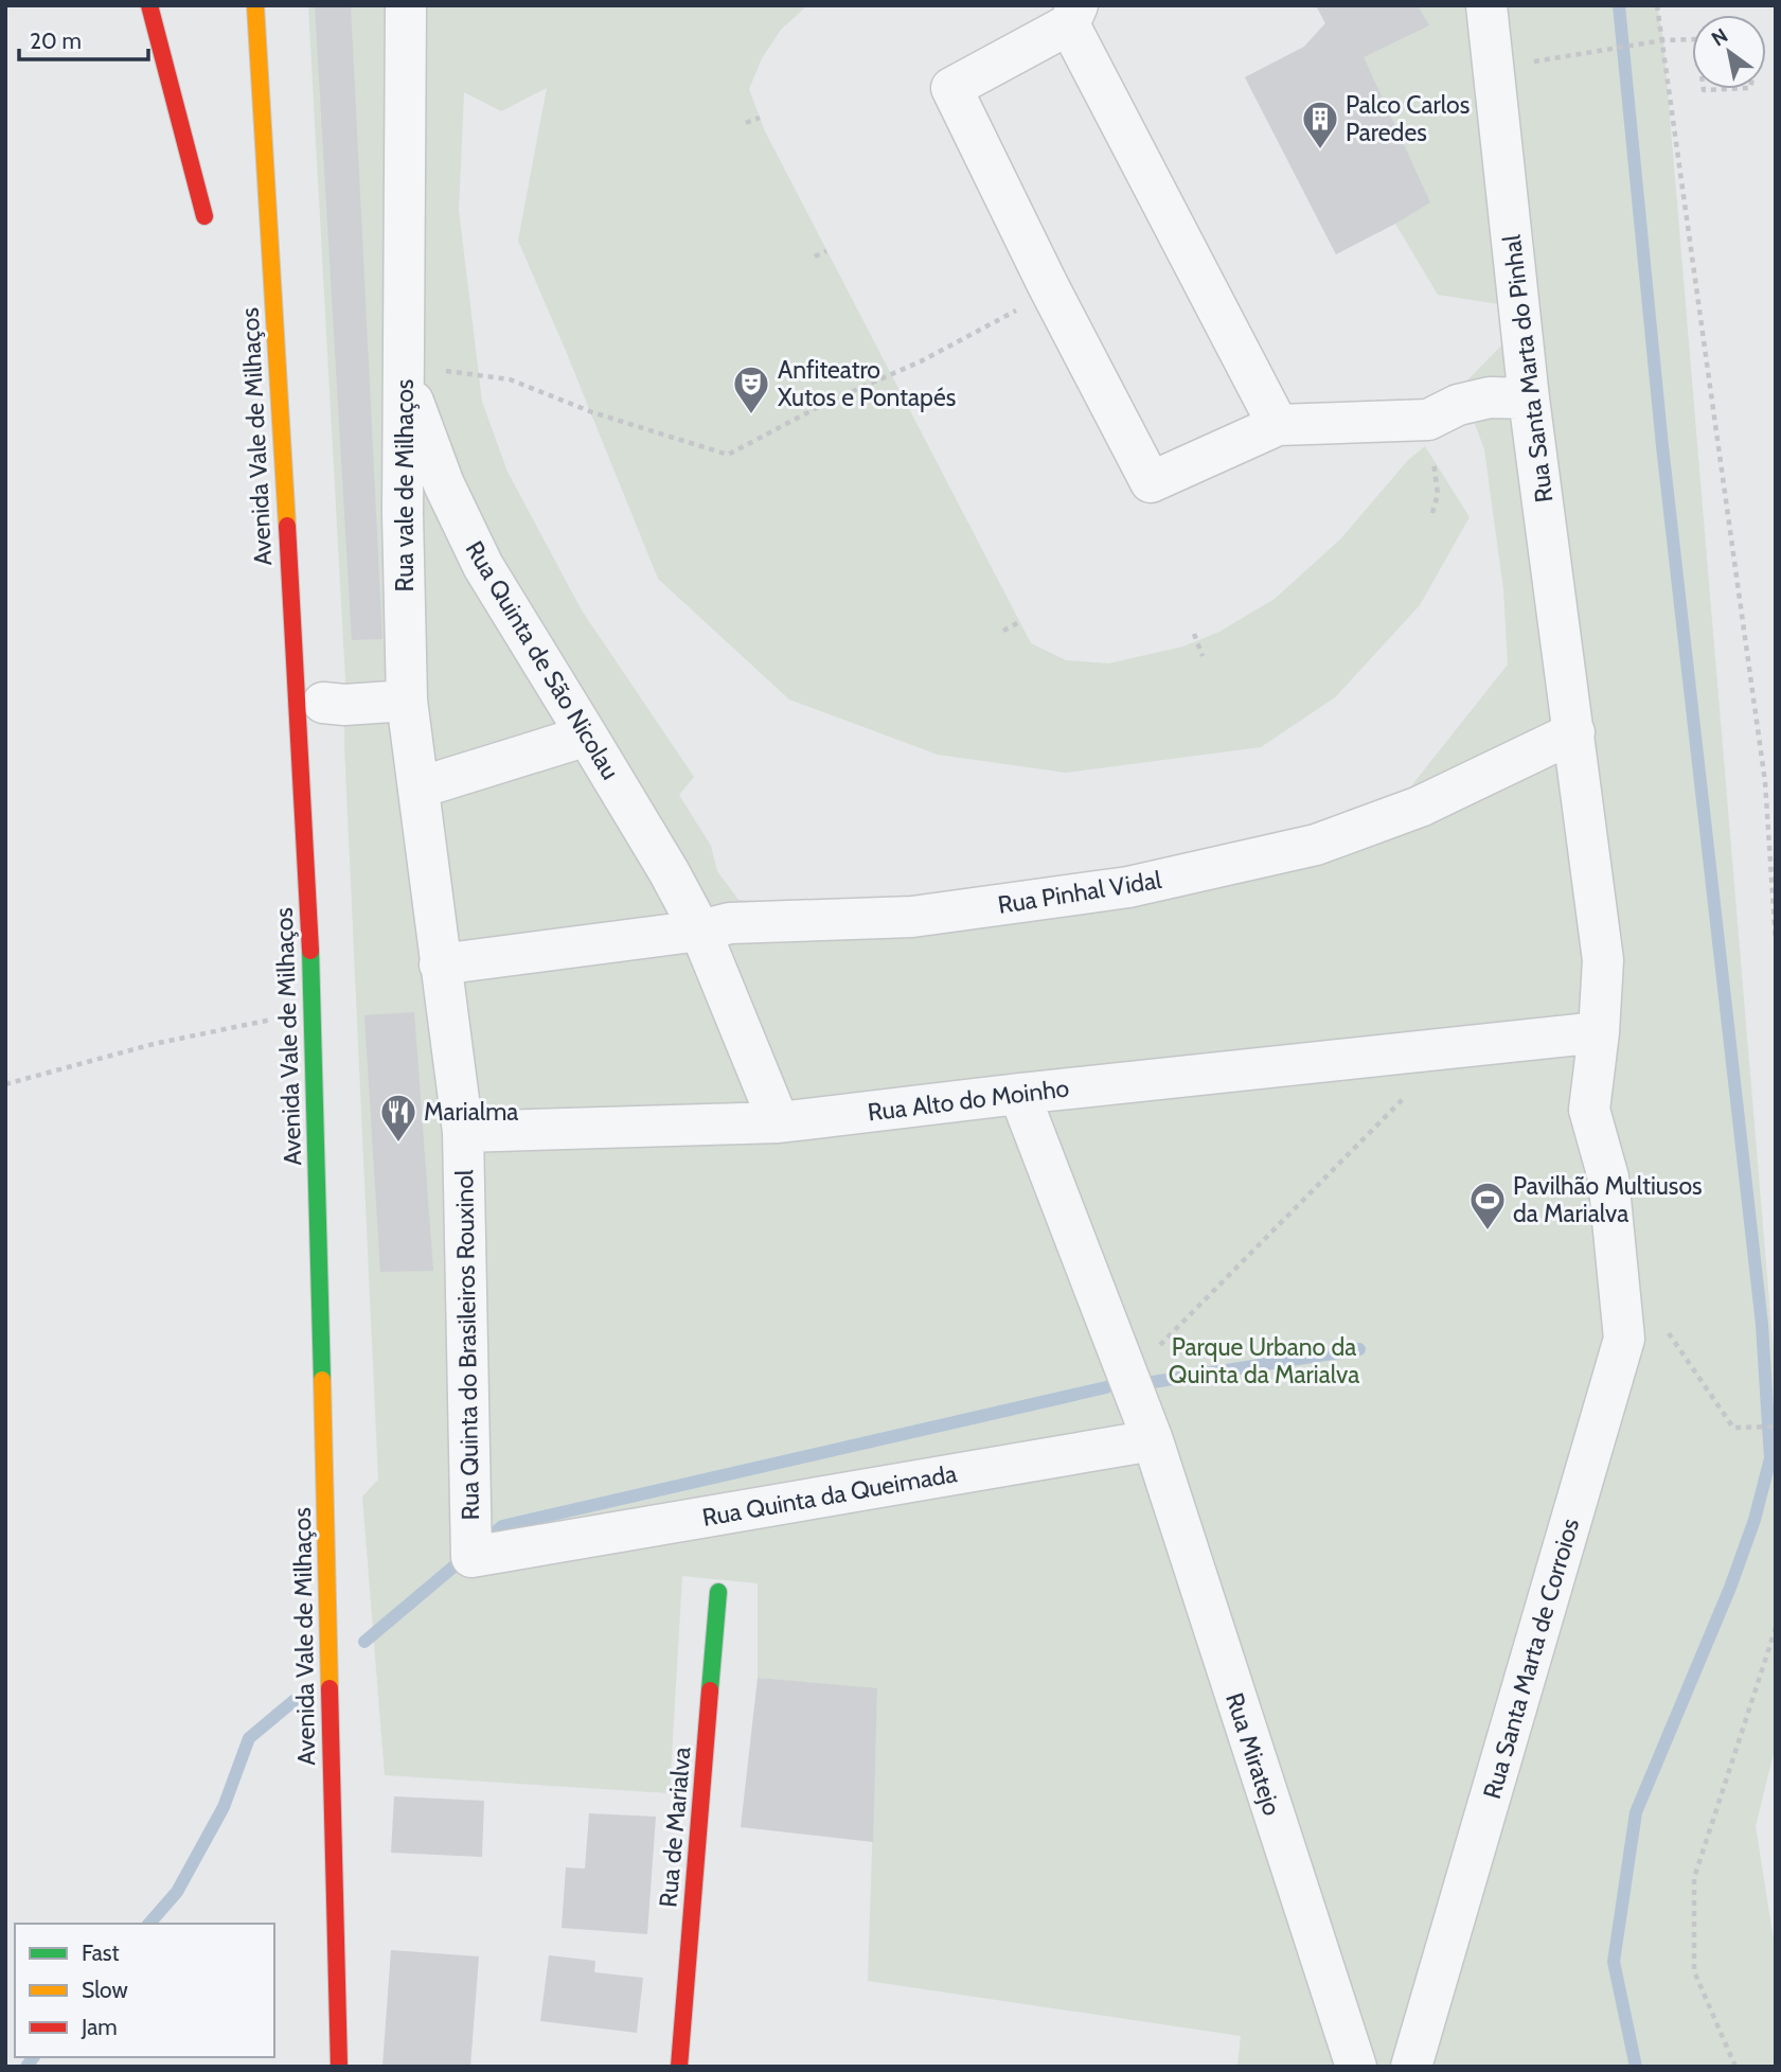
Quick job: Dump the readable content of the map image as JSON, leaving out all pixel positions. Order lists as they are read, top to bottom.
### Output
{
  "streets": {
    "street": [
      "Rua Santa Marta do Pinhal",
      "Avenida Vale de Milhaços",
      "Rua vale de Milhaços",
      "Rua Quinta de São Nicolau",
      "Rua Pinhal Vidal",
      "Rua Alto do Moinho",
      "Rua Quinta do Brasileiros Rouxinol",
      "Rua Quinta da Queimada",
      "Rua Santa Marta de Corroios",
      "Rua Miratejo",
      "Rua de Marialva"
    ]
  },
  "crossings": [
    ["Rua Santa Marta do Pinhal", "Rua Pinhal Vidal"],
    ["Rua Santa Marta do Pinhal", "Rua Alto do Moinho"],
    ["Rua Santa Marta do Pinhal", "Rua Santa Marta de Corroios"],
    ["Rua vale de Milhaços", "Rua Quinta de São Nicolau"],
    ["Rua vale de Milhaços", "Rua Pinhal Vidal"],
    ["Rua vale de Milhaços", "Rua Quinta do Brasileiros Rouxinol"],
    ["Rua Quinta de São Nicolau", "Rua Pinhal Vidal"],
    ["Rua Quinta de São Nicolau", "Rua Alto do Moinho"],
    ["Rua Pinhal Vidal", "Rua Quinta do Brasileiros Rouxinol"],
    ["Rua Alto do Moinho", "Rua Quinta do Brasileiros Rouxinol"],
    ["Rua Alto do Moinho", "Rua Santa Marta de Corroios"],
    ["Rua Alto do Moinho", "Rua Miratejo"],
    ["Rua Quinta do Brasileiros Rouxinol", "Rua Quinta da Queimada"],
    ["Rua Quinta da Queimada", "Rua Miratejo"]
  ],
  "parks": ["Parque Urbano da Quinta da Marialva"],
  "places": {
    "building": ["Palco Carlos Paredes"],
    "theatre": ["Anfiteatro Xutos e Pontapés"],
    "restaurant": ["Marialma"],
    "sports": ["Pavilhão Multiusos da Marialva"]
  },
  "legend": ["Fast", "Slow", "Jam"],
  "scale_bar": "20 m",
  "north": "top left"
}
